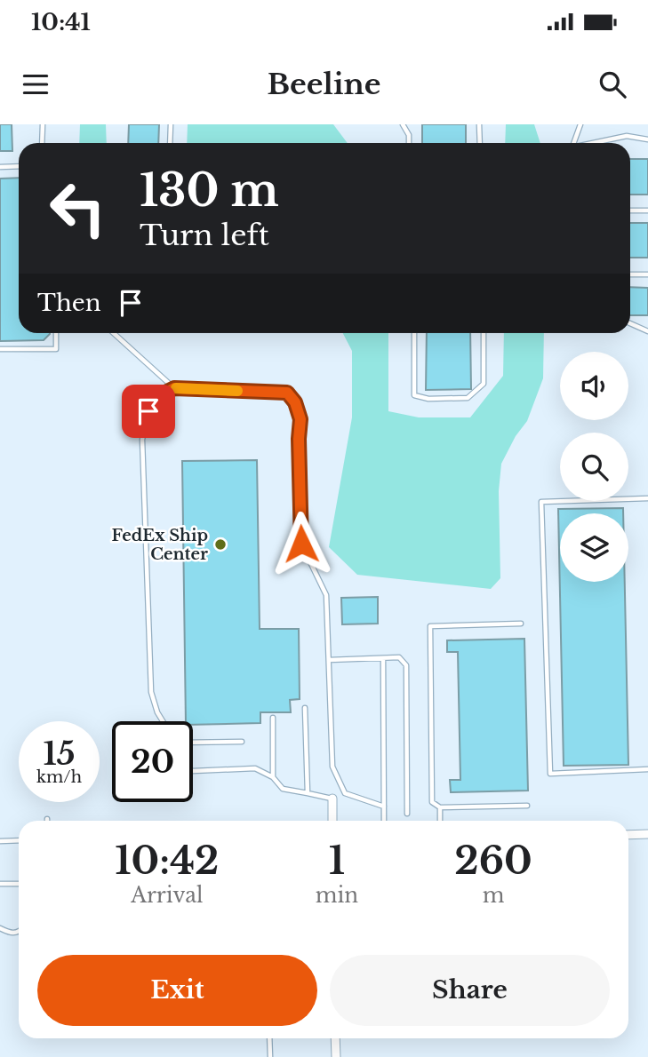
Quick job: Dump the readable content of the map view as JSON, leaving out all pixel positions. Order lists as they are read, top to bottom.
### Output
{
  "places": ["FedEx Ship Center"],
  "page": {
    "status": "10:41",
    "header": "Beeline",
    "turn": ["130 m", "Turn left"],
    "then": "Then",
    "speed": "15 km/h",
    "limit": "20",
    "eta": [
      "10:42",
      "Arrival",
      "1",
      "min",
      "260",
      "m"
    ],
    "buttons": ["Exit", "Share"]
  }
}
